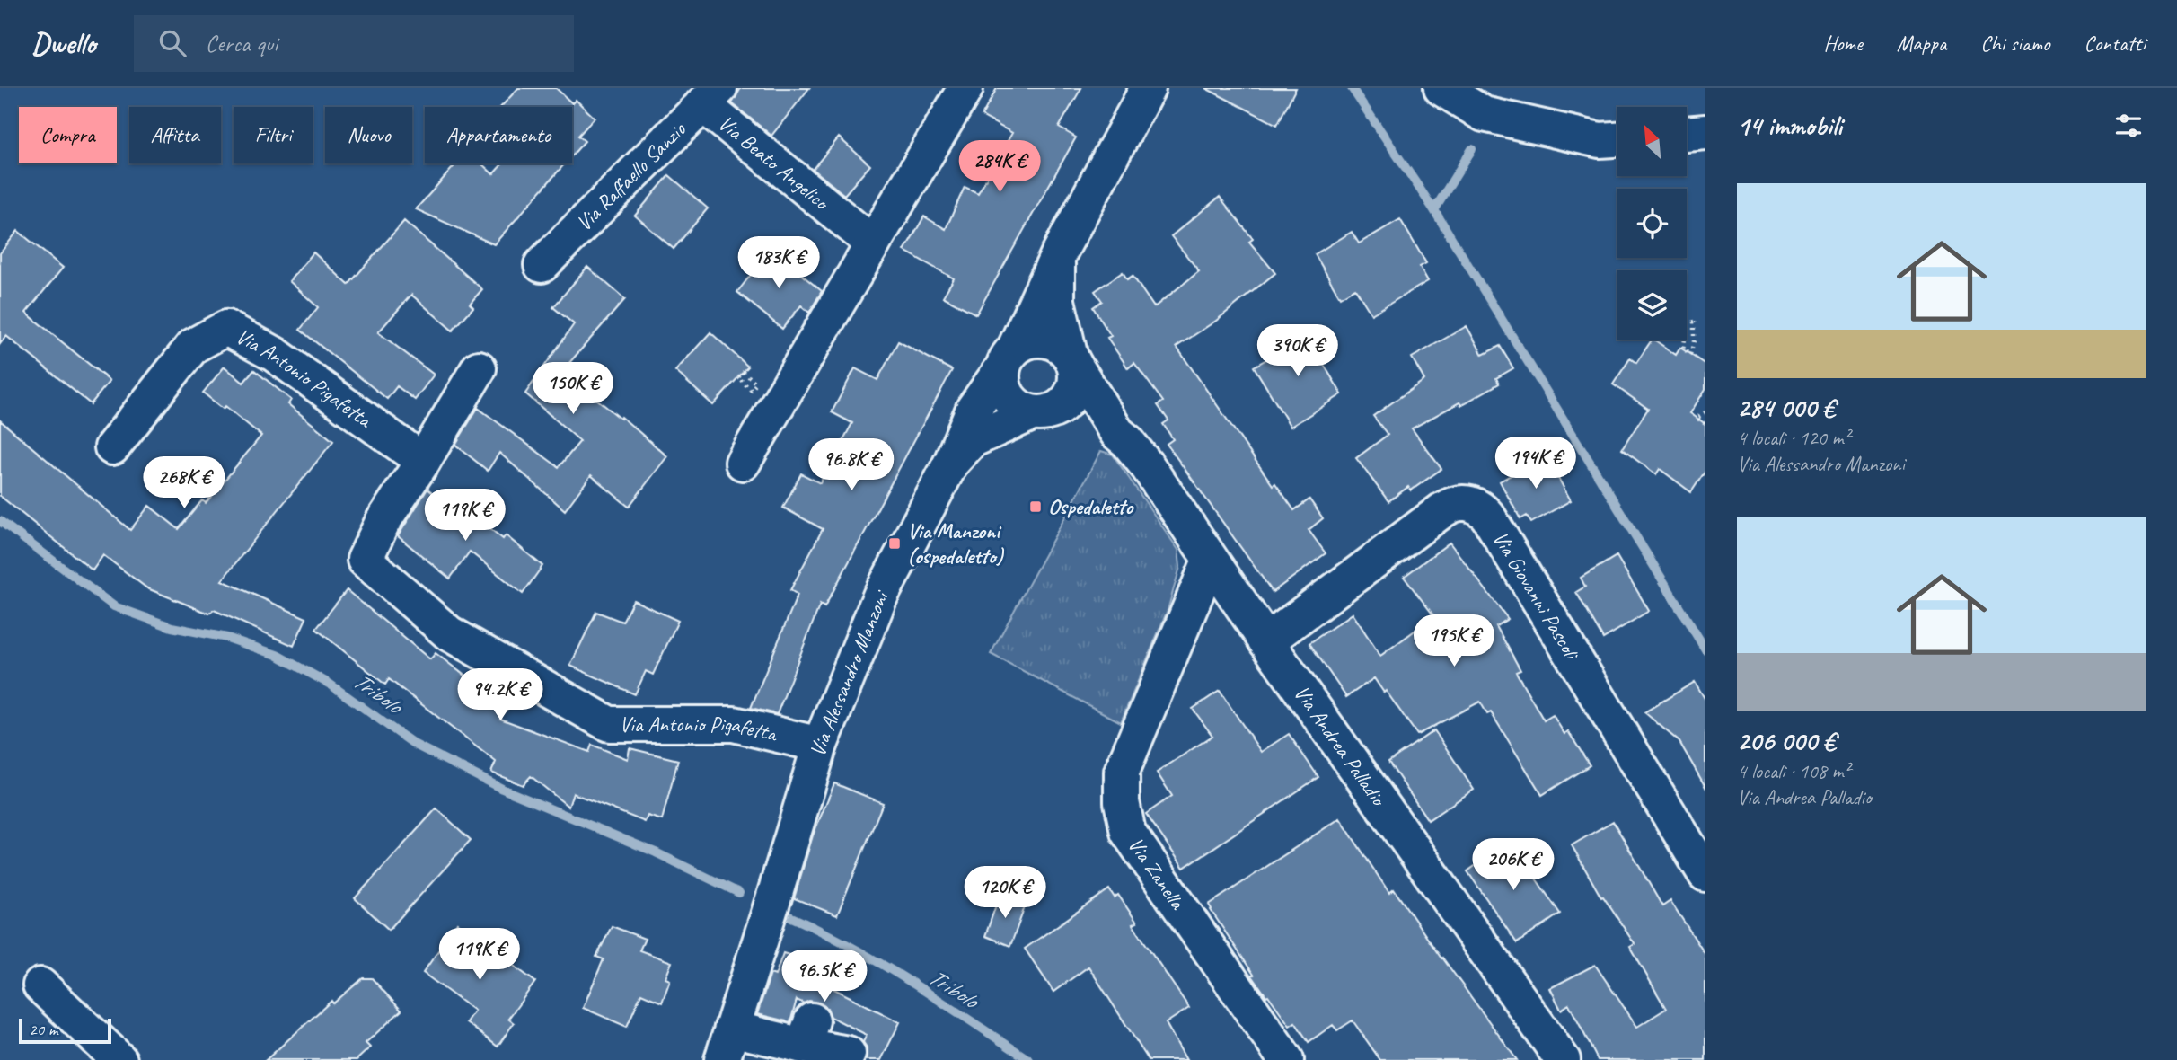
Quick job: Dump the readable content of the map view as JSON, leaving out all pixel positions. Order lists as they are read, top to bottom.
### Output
{
  "streets": {
    "street": [
      "Via Beato Angelico",
      "Via Raffaello Sanzio",
      "Via Antonio Pigafetta",
      "Via Giovanni Pascoli",
      "Via Alessandro Manzoni",
      "Via Andrea Palladio",
      "Via Zanella"
    ]
  },
  "crossings": [
    ["Via Beato Angelico", "Via Raffaello Sanzio"],
    ["Via Antonio Pigafetta", "Via Alessandro Manzoni"],
    ["Via Giovanni Pascoli", "Via Andrea Palladio"],
    ["Via Alessandro Manzoni", "Via Andrea Palladio"],
    ["Via Andrea Palladio", "Via Zanella"]
  ],
  "water": ["Tribolo"],
  "places": {
    "transit": ["Ospedaletto", "Via Manzoni (ospedaletto)"]
  },
  "scale_bar": "20 m",
  "north": "top left",
  "page": {
    "header": "Dwello",
    "search": "Cerca qui",
    "nav": [
      "Home",
      "Mappa",
      "Chi siamo",
      "Contatti"
    ],
    "heading": "14 immobili",
    "chip": [
      "Compra",
      "Affitta",
      "Filtri",
      "Nuovo",
      "Appartamento"
    ],
    "price": [
      "284K €",
      "183K €",
      "390K €",
      "150K €",
      "194K €",
      "96.8K €",
      "268K €",
      "119K €",
      "195K €",
      "94.2K €",
      "206K €",
      "120K €",
      "119K €",
      "96.5K €"
    ],
    "list": [
      {
        "name": "284 000 €",
        "note": "4 locali · 120 m² · Via Alessandro Manzoni"
      },
      {
        "name": "206 000 €",
        "note": "4 locali · 108 m² · Via Andrea Palladio"
      }
    ],
    "scale": "20 m"
  }
}
